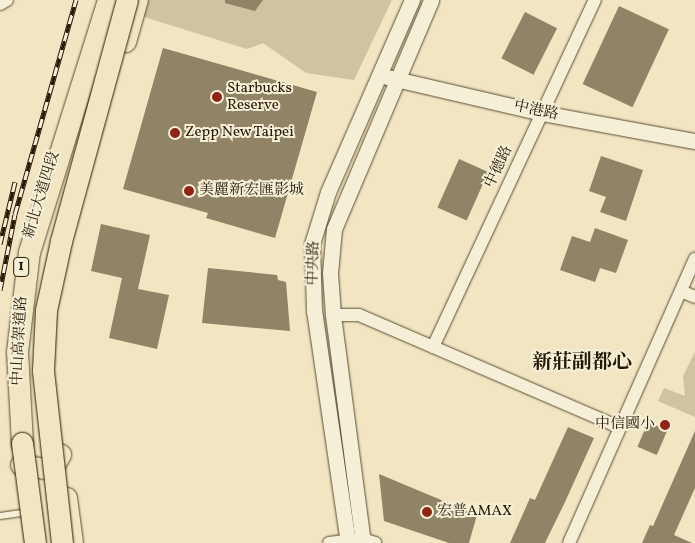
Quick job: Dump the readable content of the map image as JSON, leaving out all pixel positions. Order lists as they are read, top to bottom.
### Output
{
  "streets": {
    "highway": ["1", "中山高架道路"],
    "main road": ["新北大道四段"],
    "street": ["中港路", "中德路", "中央路"]
  },
  "crossings": [
    ["中港路", "中德路"],
    ["中港路", "中央路"]
  ],
  "districts": ["新莊副都心"],
  "places": [
    "Starbucks Reserve",
    "Zepp New Taipei",
    "美麗新宏匯影城",
    "中信國小",
    "宏普AMAX"
  ]
}
